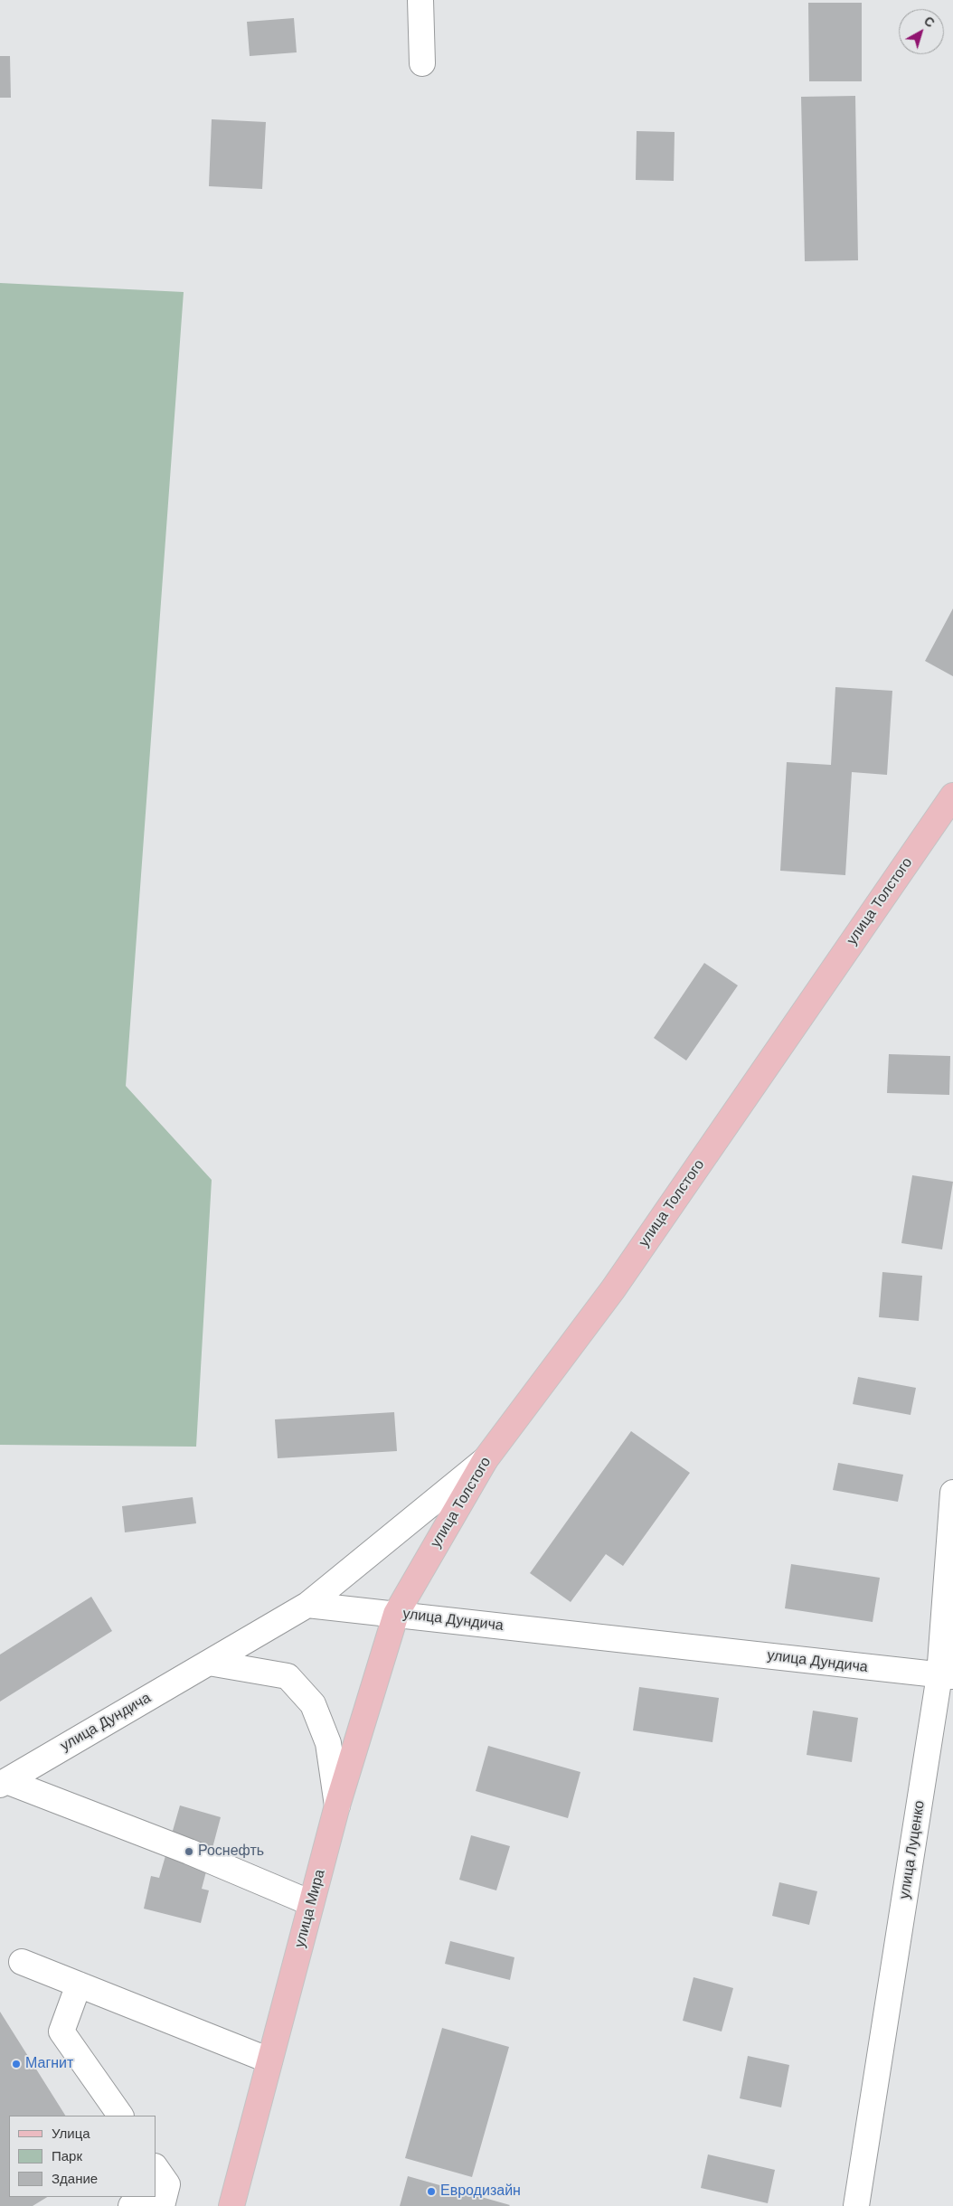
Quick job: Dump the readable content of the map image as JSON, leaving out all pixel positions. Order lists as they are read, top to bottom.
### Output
{
  "streets": {
    "main road": ["улица Толстого", "улица Мира"],
    "street": ["улица Дундича", "улица Луценко"]
  },
  "crossings": [
    ["улица Толстого", "улица Дундича"],
    ["улица Толстого", "улица Мира"],
    ["улица Дундича", "улица Луценко"],
    ["улица Дундича", "улица Мира"]
  ],
  "places": ["Роснефть", "Магнит", "Евродизайн"],
  "legend": ["Улица", "Парк", "Здание"],
  "north": "top right"
}
